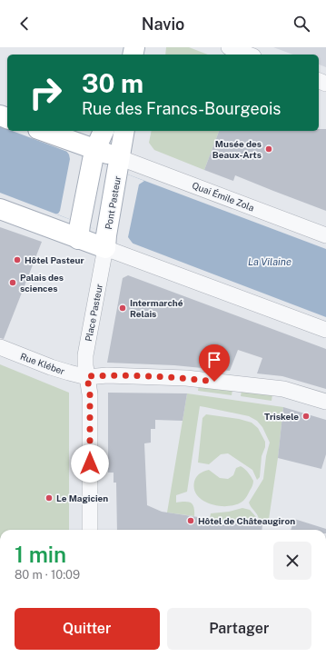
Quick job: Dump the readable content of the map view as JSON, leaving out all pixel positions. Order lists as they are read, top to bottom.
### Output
{
  "streets": {
    "main road": ["Pont Pasteur"],
    "street": ["Quai Émile Zola", "Place Pasteur", "Rue Kléber"]
  },
  "crossings": [
    ["Quai Émile Zola", "Pont Pasteur"],
    ["Pont Pasteur", "Place Pasteur"],
    ["Place Pasteur", "Rue Kléber"]
  ],
  "water": ["La Vilaine"],
  "places": [
    "Musée des Beaux-Arts",
    "Hôtel Pasteur",
    "Palais des sciences",
    "Intermarché Relais",
    "Triskele",
    "Le Magicien",
    "Hôtel de Châteaugiron"
  ],
  "page": {
    "header": "Navio",
    "turn": ["30 m", "Rue des Francs-Bourgeois"],
    "heading": ["1 min", "80 m · 10:09"],
    "buttons": ["Quitter", "Partager"]
  }
}
